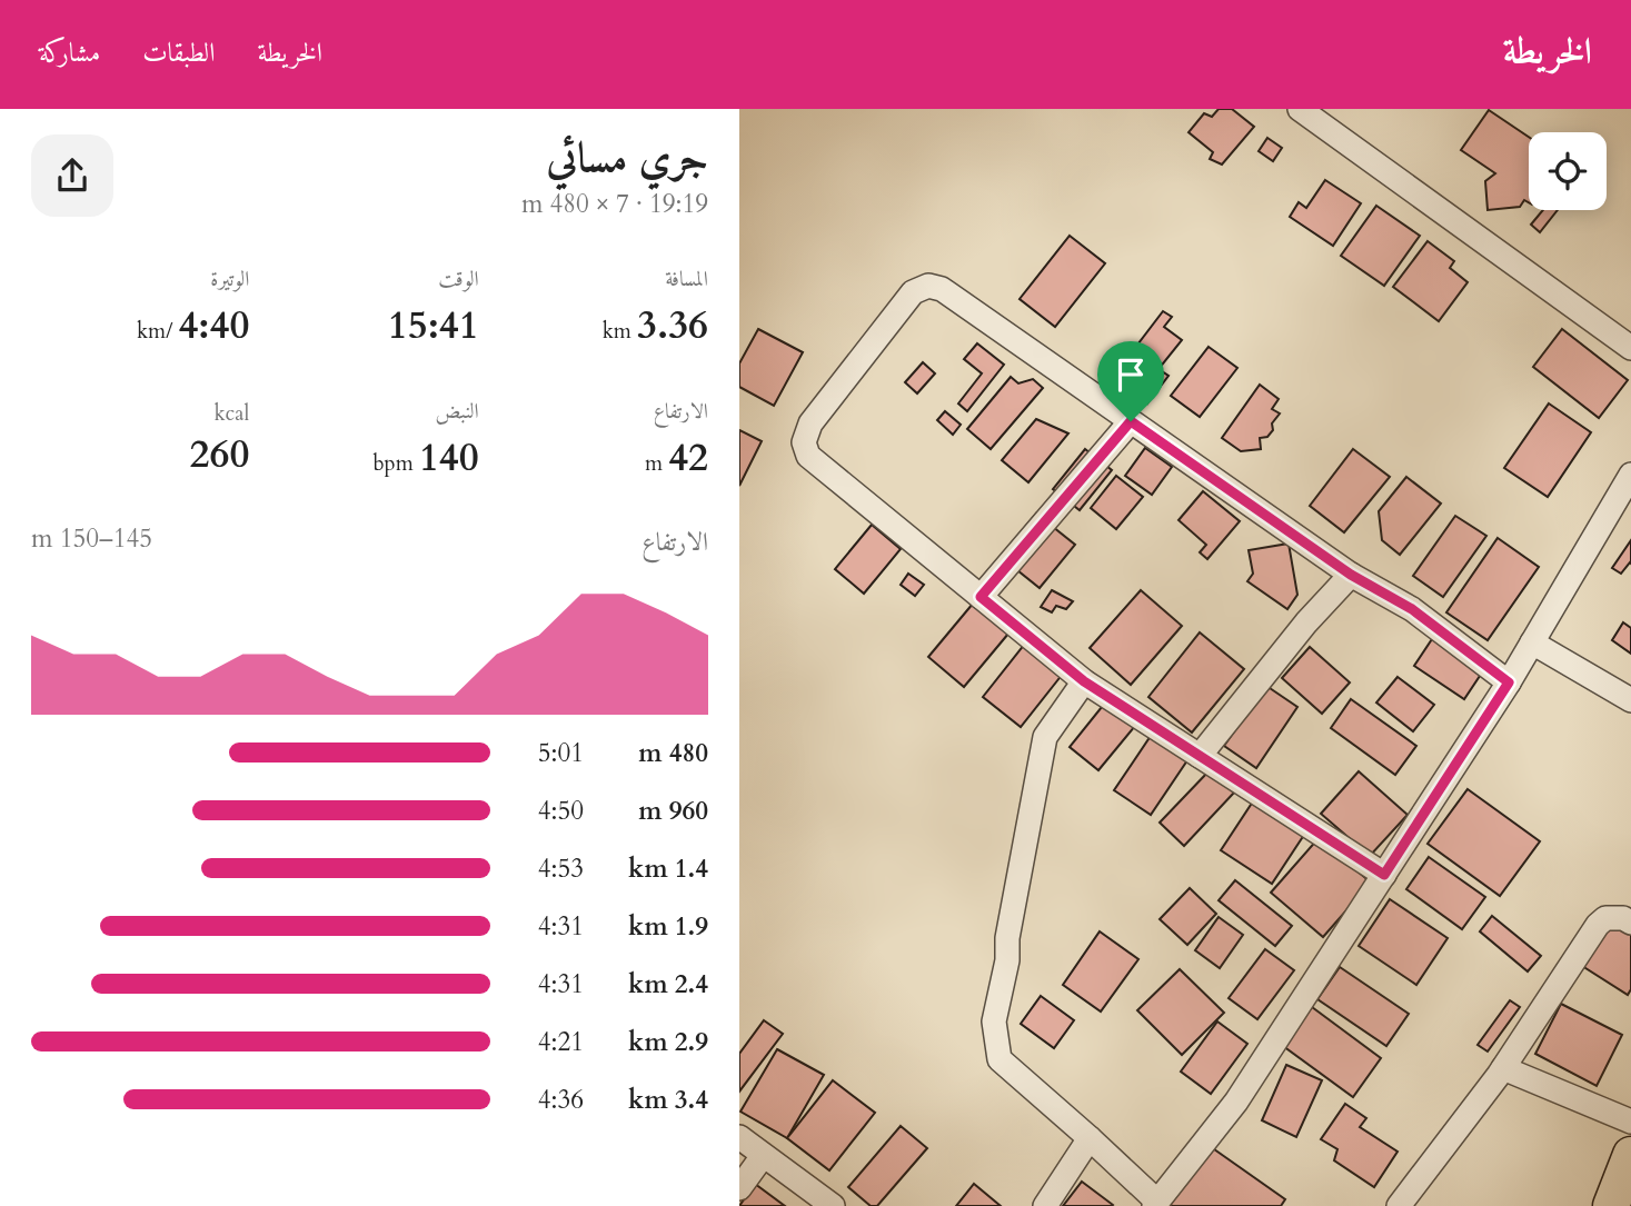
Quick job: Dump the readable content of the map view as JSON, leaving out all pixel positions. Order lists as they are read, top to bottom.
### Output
{
  "page": {
    "header": "الخريطة",
    "nav": ["الخريطة", "الطبقات", "مشاركة"],
    "heading": ["جري مسائي", "19:19 · 7 × 480 m"],
    "stats": [
      ["المسافة", "3.36 km"],
      ["الوقت", "15:41"],
      ["الوتيرة", "4:40 /km"],
      ["الارتفاع", "42 m"],
      ["النبض", "140 bpm"],
      ["kcal", "260"]
    ],
    "chart": ["الارتفاع", "145–150 m"],
    "list": [
      {
        "name": "480 m",
        "note": "5:01"
      },
      {
        "name": "960 m",
        "note": "4:50"
      },
      {
        "name": "1.4 km",
        "note": "4:53"
      },
      {
        "name": "1.9 km",
        "note": "4:31"
      },
      {
        "name": "2.4 km",
        "note": "4:31"
      },
      {
        "name": "2.9 km",
        "note": "4:21"
      },
      {
        "name": "3.4 km",
        "note": "4:36"
      }
    ]
  }
}
